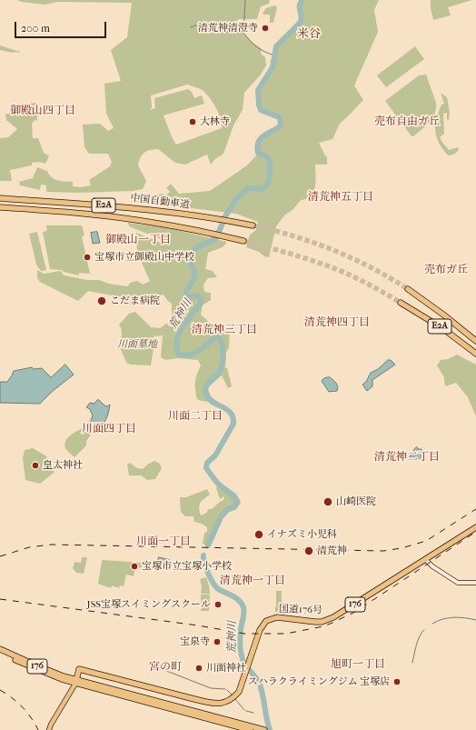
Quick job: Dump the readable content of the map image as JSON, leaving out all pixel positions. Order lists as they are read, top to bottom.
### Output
{
  "streets": {
    "highway": [
      "中国自動車道",
      "E2A",
      "176",
      "国道176号"
    ]
  },
  "crossings": [
    ["176", "国道176号"]
  ],
  "districts": [
    "米谷",
    "御殿山四丁目",
    "売布自由ガ丘",
    "清荒神五丁目",
    "御殿山一丁目",
    "売布ガ丘",
    "清荒神四丁目",
    "清荒神三丁目",
    "川面二丁目",
    "川面四丁目",
    "清荒神二丁目",
    "川面一丁目",
    "清荒神一丁目",
    "旭町一丁目",
    "宮の町"
  ],
  "water": ["荒神川"],
  "parks": ["川面墓地"],
  "places": [
    "清荒神清澄寺",
    "大林寺",
    "宝塚市立御殿山中学校",
    "こだま病院",
    "皇太神社",
    "山崎医院",
    "イナズミ小児科",
    "清荒神",
    "宝塚市立宝塚小学校",
    "JSS宝塚スイミングスクール",
    "宝泉寺",
    "川面神社",
    "スハラクライミングジム 宝塚店"
  ],
  "scale_bar": "200 m"
}
